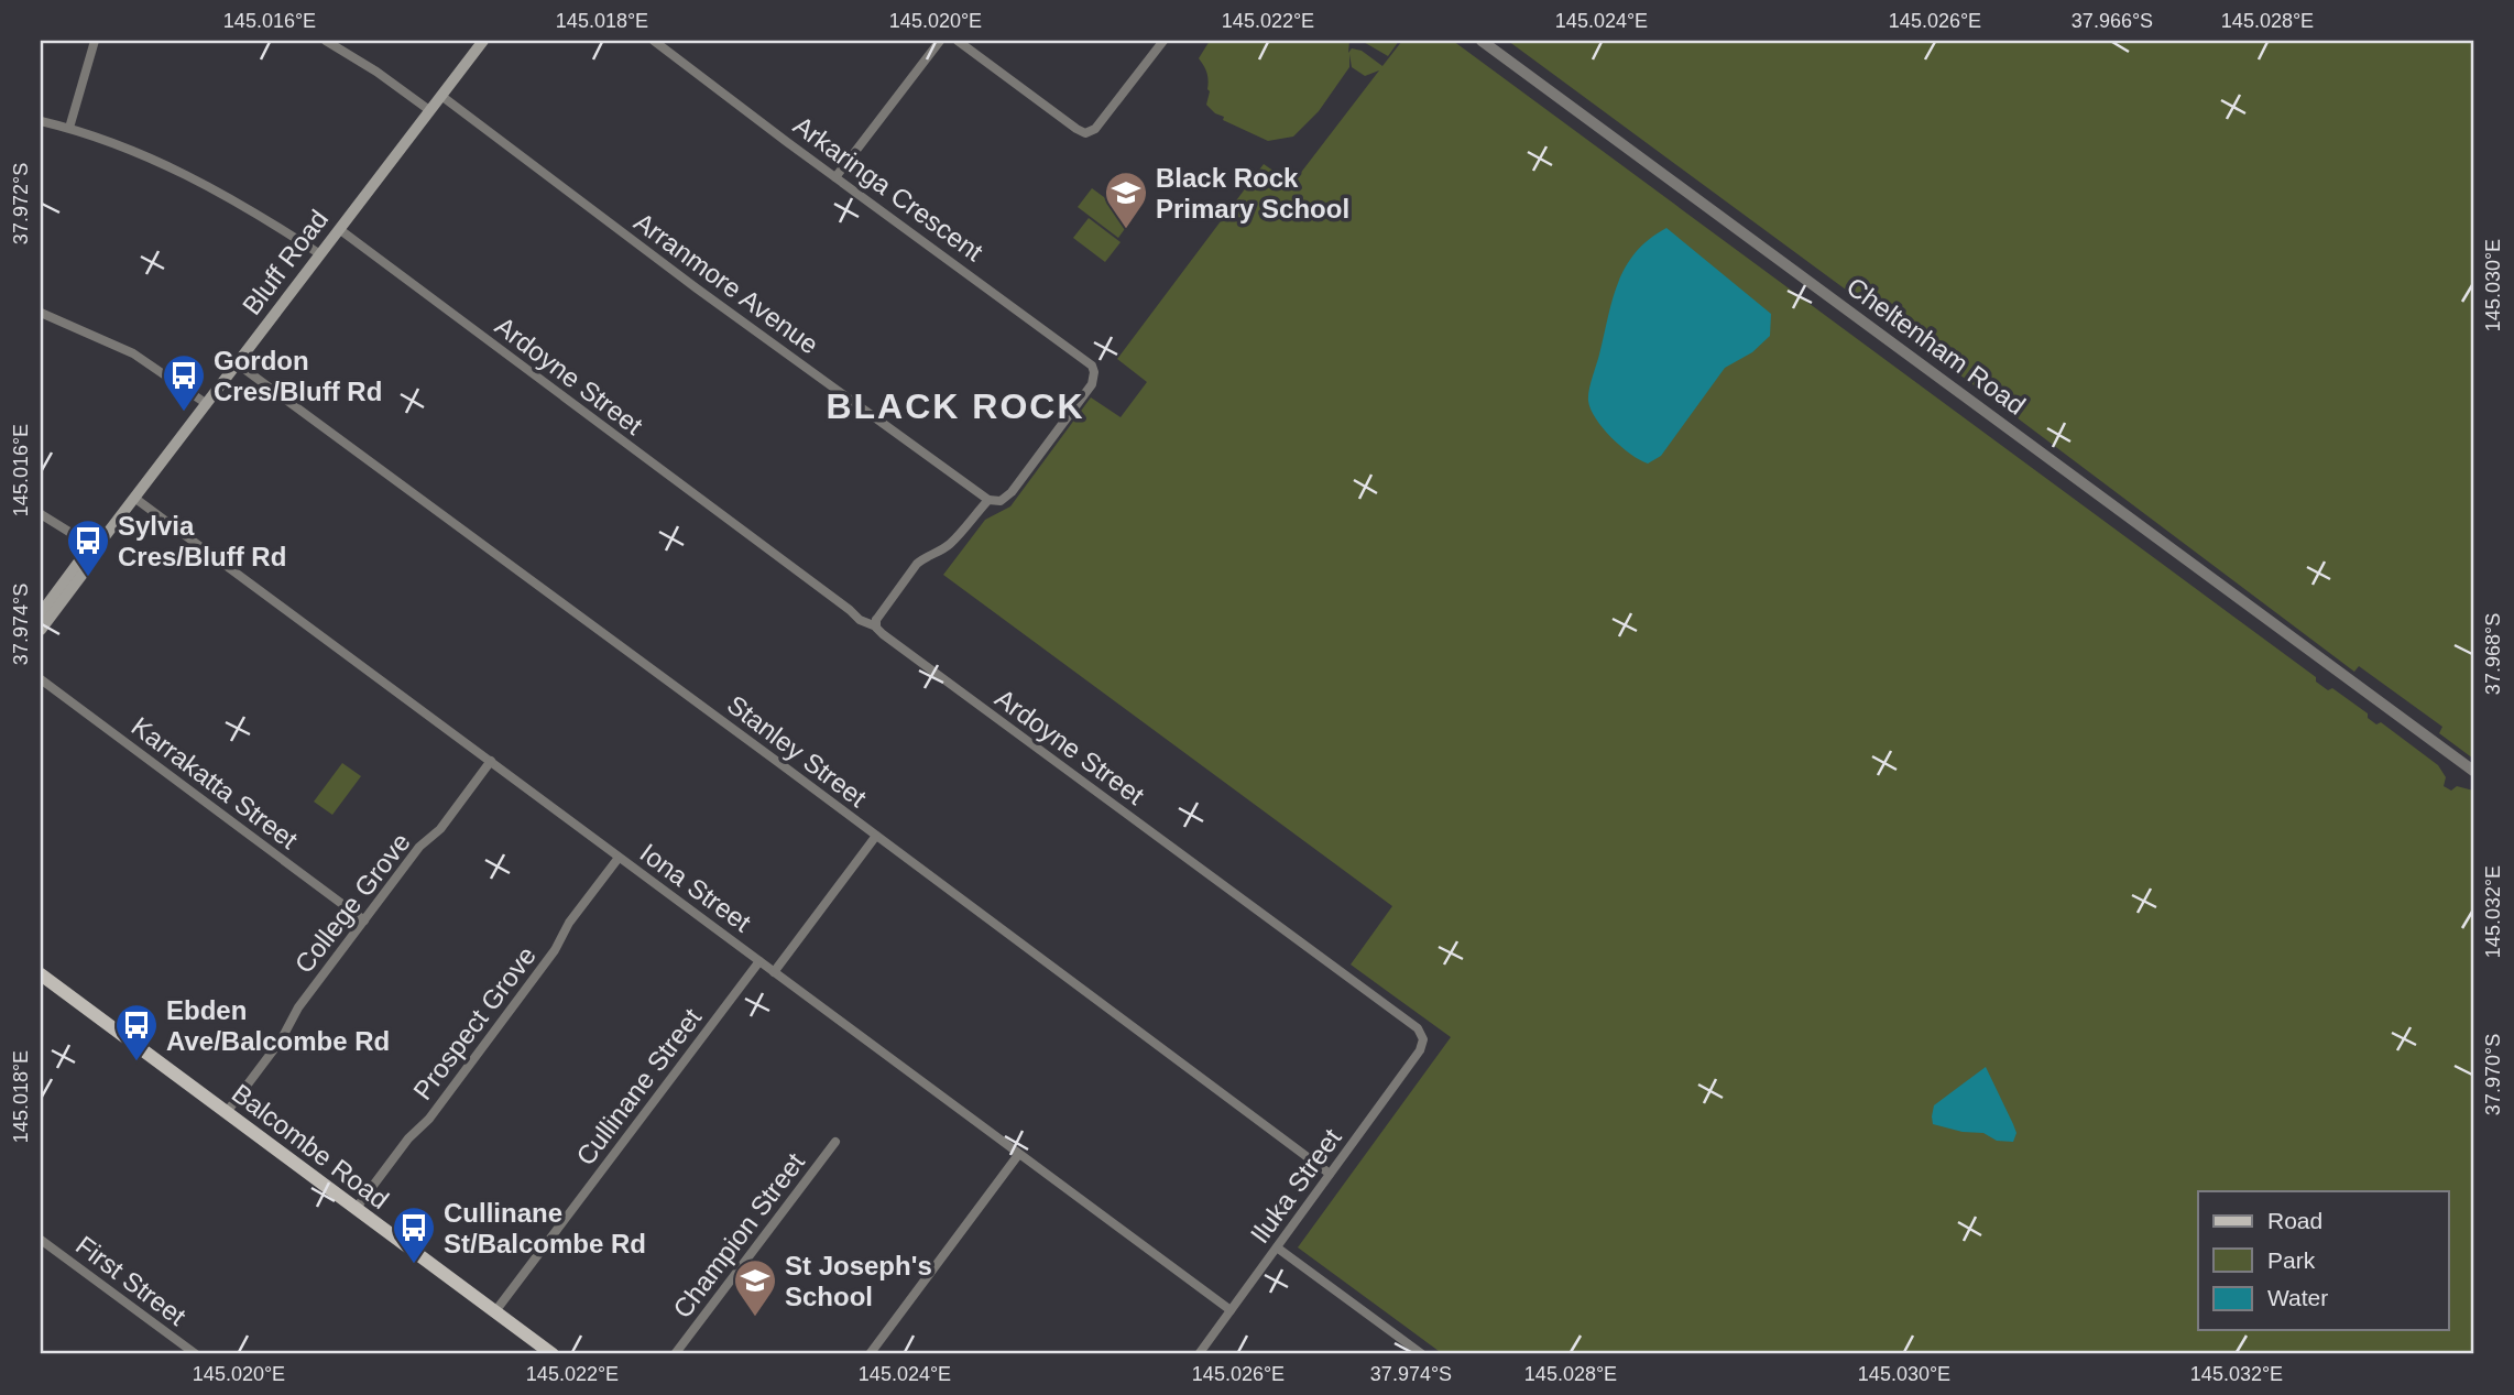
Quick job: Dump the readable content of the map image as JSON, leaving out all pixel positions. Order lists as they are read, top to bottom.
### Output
{
  "streets": {
    "main road": ["Bluff Road", "Balcombe Road"],
    "street": [
      "Arkaringa Crescent",
      "Arranmore Avenue",
      "Cheltenham Road",
      "Ardoyne Street",
      "Stanley Street",
      "Karrakatta Street",
      "Iona Street",
      "College Grove",
      "Prospect Grove",
      "Cullinane Street",
      "Iluka Street",
      "Champion Street",
      "First Street"
    ]
  },
  "crossings": [
    ["Arkaringa Crescent", "Arranmore Avenue"],
    ["Bluff Road", "Arranmore Avenue"],
    ["Bluff Road", "Ardoyne Street"],
    ["Bluff Road", "Stanley Street"],
    ["Bluff Road", "Iona Street"],
    ["Ardoyne Street", "Iluka Street"],
    ["Stanley Street", "Iluka Street"],
    ["Karrakatta Street", "College Grove"],
    ["Iona Street", "College Grove"],
    ["Iona Street", "Prospect Grove"],
    ["Iona Street", "Cullinane Street"],
    ["Iona Street", "Iluka Street"],
    ["College Grove", "Balcombe Road"],
    ["Prospect Grove", "Balcombe Road"],
    ["Cullinane Street", "Balcombe Road"]
  ],
  "districts": ["BLACK ROCK"],
  "places": {
    "school or university": ["Black Rock Primary School", "St Joseph's School"],
    "bus stop": [
      "Gordon Cres/Bluff Rd",
      "Sylvia Cres/Bluff Rd",
      "Ebden Ave/Balcombe Rd",
      "Cullinane St/Balcombe Rd"
    ]
  },
  "legend": ["Road", "Park", "Water"],
  "coordinates": [
    "145.016°E",
    "145.018°E",
    "145.020°E",
    "145.022°E",
    "145.024°E",
    "145.026°E",
    "37.966°S",
    "145.028°E",
    "37.972°S",
    "145.030°E",
    "37.974°S",
    "37.968°S",
    "145.032°E",
    "37.970°S"
  ]
}
